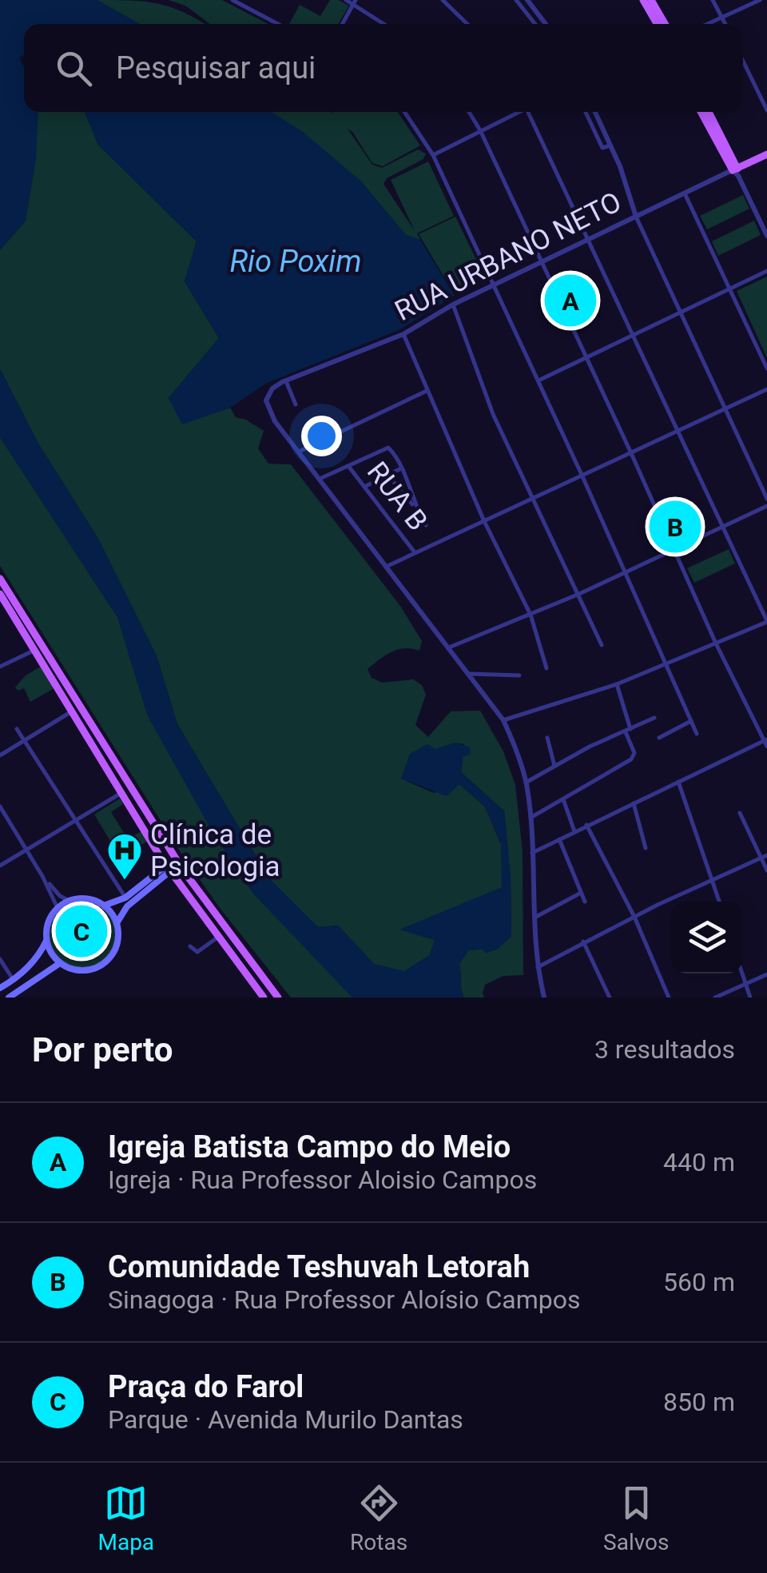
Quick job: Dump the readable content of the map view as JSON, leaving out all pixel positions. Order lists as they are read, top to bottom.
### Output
{
  "streets": {
    "main road": ["RUA URBANO NETO"],
    "street": ["RUA B"]
  },
  "water": ["Rio Poxim"],
  "places": {
    "hospital": ["Clínica de Psicologia"]
  },
  "page": {
    "search": "Pesquisar aqui",
    "pins": ["A", "B", "C"],
    "heading": ["Por perto", "3 resultados"],
    "list": [
      {
        "mark": "A",
        "name": "Igreja Batista Campo do Meio",
        "note": "Igreja · Rua Professor Aloisio Campos",
        "value": "440 m"
      },
      {
        "mark": "B",
        "name": "Comunidade Teshuvah Letorah",
        "note": "Sinagoga · Rua Professor Aloísio Campos",
        "value": "560 m"
      },
      {
        "mark": "C",
        "name": "Praça do Farol",
        "note": "Parque · Avenida Murilo Dantas",
        "value": "850 m"
      }
    ],
    "nav": ["Mapa", "Rotas", "Salvos"]
  }
}
